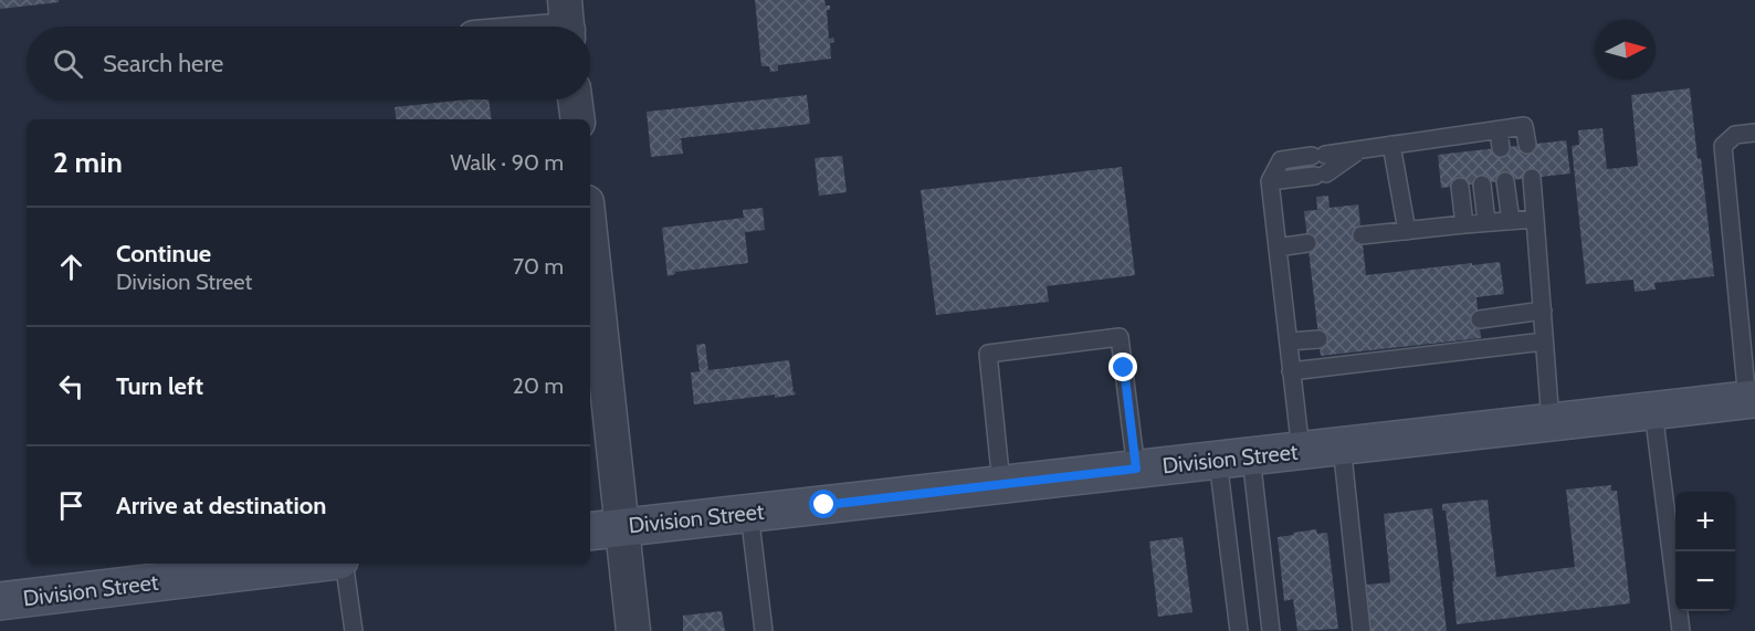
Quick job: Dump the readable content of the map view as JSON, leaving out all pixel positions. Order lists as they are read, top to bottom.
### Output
{
  "streets": {
    "main road": ["Division Street"]
  },
  "north": "right",
  "page": {
    "search": "Search here",
    "heading": ["2 min", "Walk · 90 m"],
    "list": [
      ["Continue", "Division Street", "70 m"],
      ["Turn left", "20 m"],
      "Arrive at destination"
    ],
    "map_buttons": ["+", "−"]
  }
}
